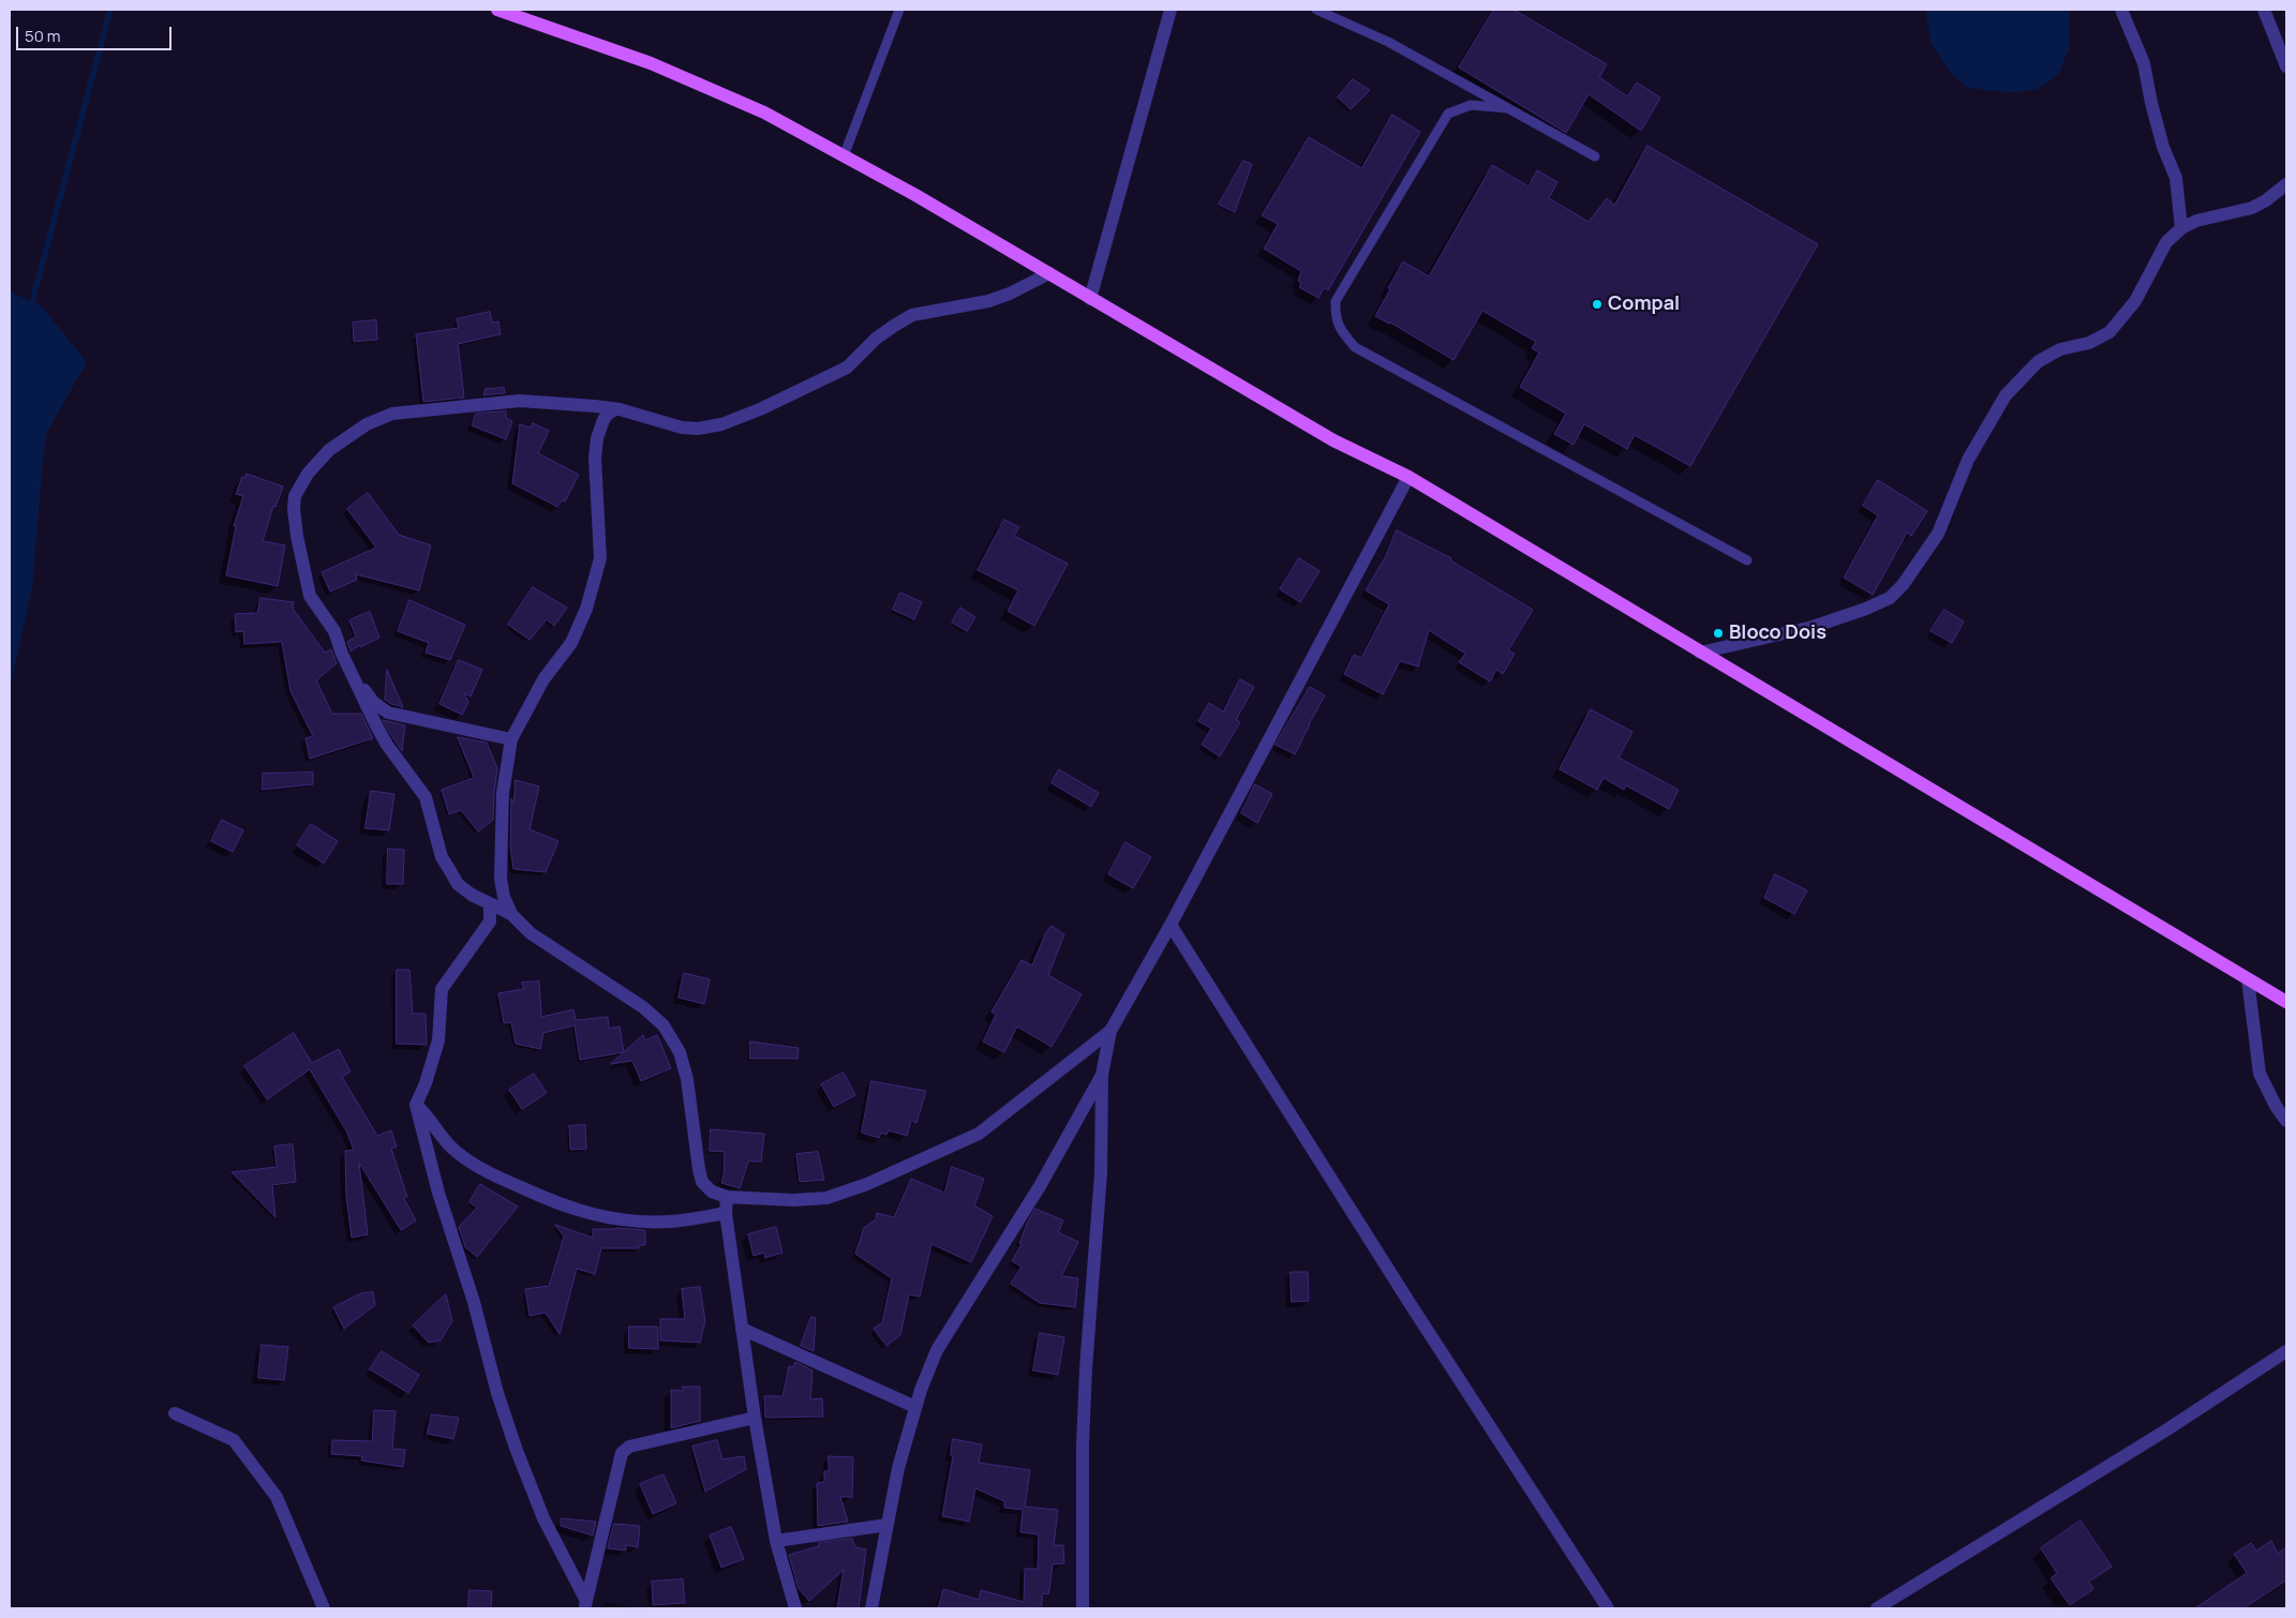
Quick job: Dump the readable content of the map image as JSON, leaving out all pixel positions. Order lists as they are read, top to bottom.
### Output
{
  "places": ["Compal", "Bloco Dois"],
  "scale_bar": "50 m"
}
